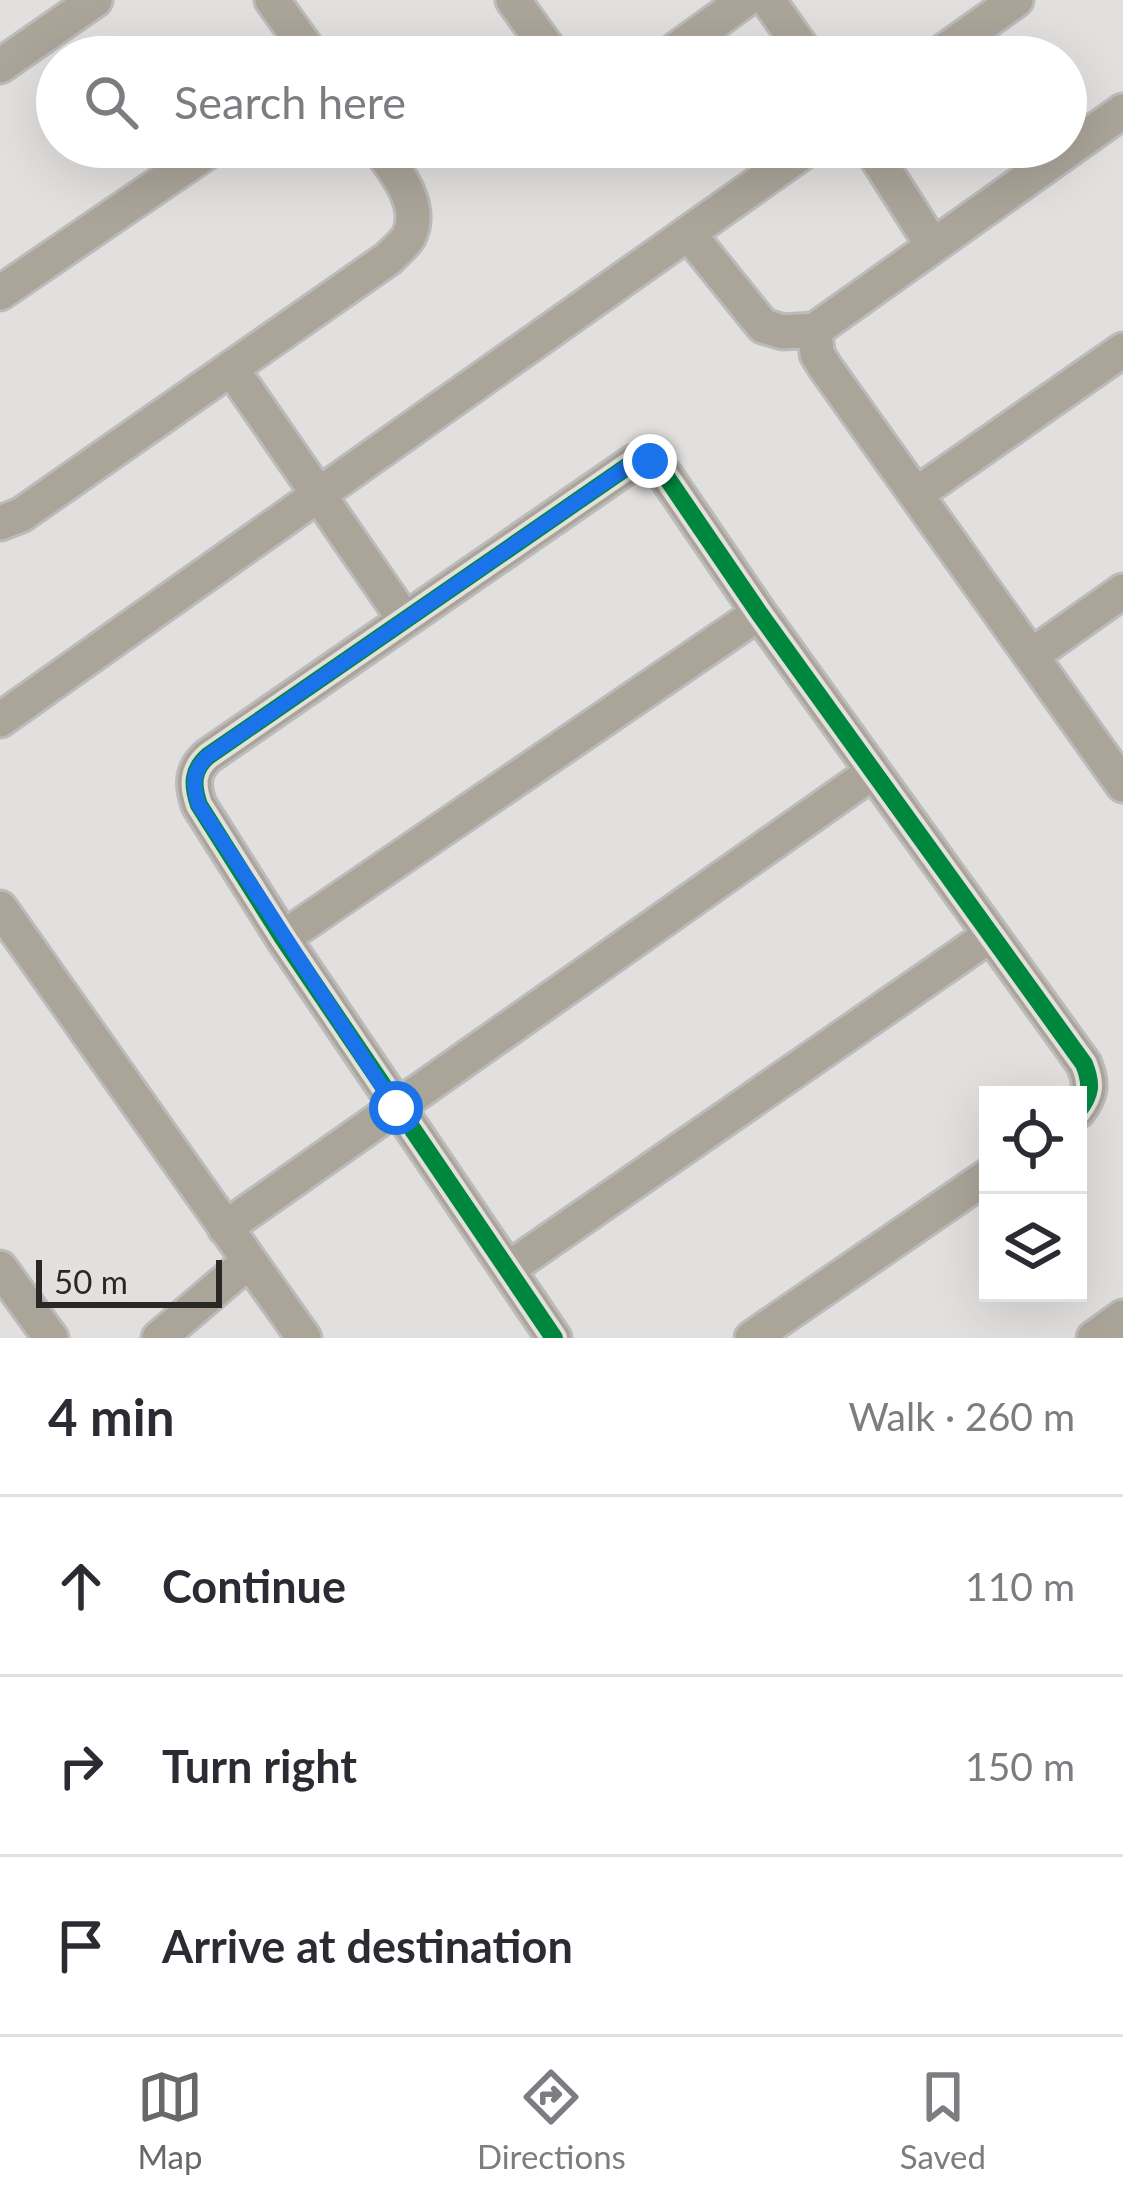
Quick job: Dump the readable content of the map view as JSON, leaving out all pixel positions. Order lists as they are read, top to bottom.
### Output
{
  "scale_bar": "50 m",
  "page": {
    "search": "Search here",
    "scale": "50 m",
    "heading": ["4 min", "Walk · 260 m"],
    "list": [
      ["Continue", "110 m"],
      ["Turn right", "150 m"],
      "Arrive at destination"
    ],
    "nav": ["Map", "Directions", "Saved"]
  }
}
